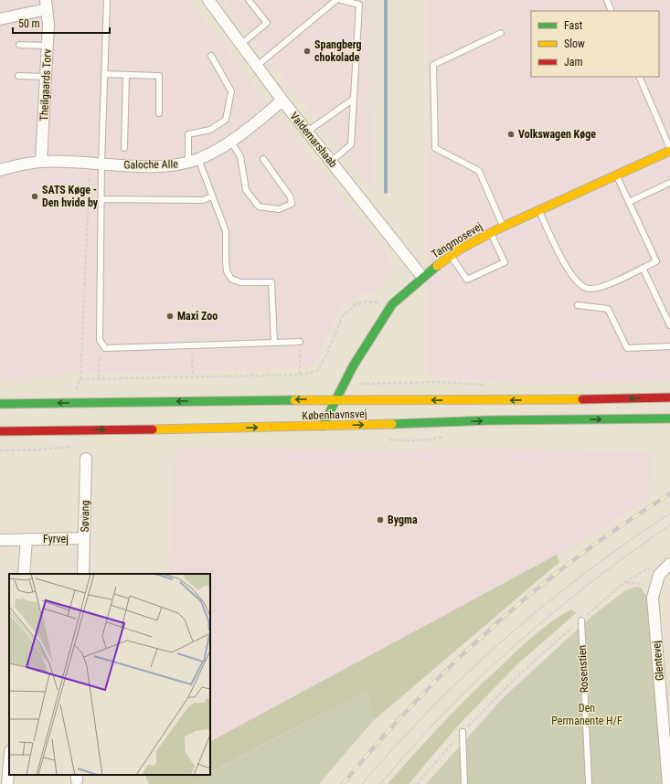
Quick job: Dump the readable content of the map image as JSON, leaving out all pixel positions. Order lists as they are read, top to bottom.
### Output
{
  "streets": {
    "main road": ["Tangmosevej", "Københavnsvej"],
    "street": [
      "Theilgaards Torv",
      "Valdemarshaab",
      "Galoche Alle",
      "Søvang",
      "Fyrvej",
      "Glentevej"
    ],
    "lane": ["Rosenstien"]
  },
  "crossings": [
    ["Theilgaards Torv", "Galoche Alle"],
    ["Valdemarshaab", "Galoche Alle"],
    ["Valdemarshaab", "Tangmosevej"],
    ["Tangmosevej", "Københavnsvej"],
    ["Søvang", "Fyrvej"]
  ],
  "parks": ["Den Permanente H/F"],
  "places": [
    "Spangberg chokolade",
    "Volkswagen Køge",
    "SATS Køge - Den hvide by",
    "Maxi Zoo",
    "Bygma"
  ],
  "legend": ["Fast", "Slow", "Jam"],
  "scale_bar": "50 m"
}
